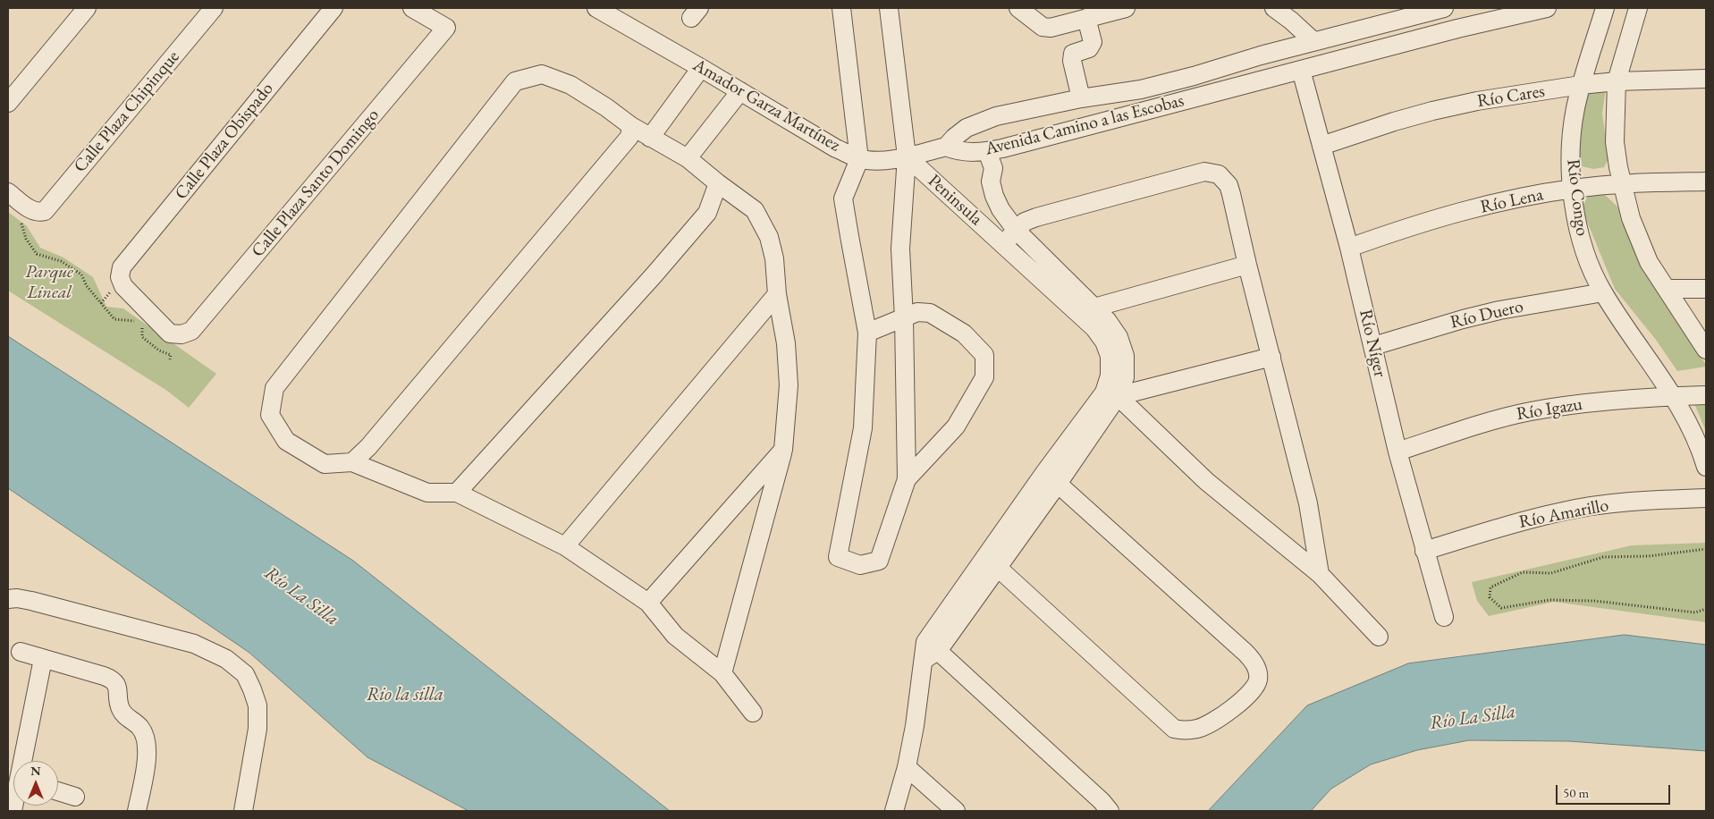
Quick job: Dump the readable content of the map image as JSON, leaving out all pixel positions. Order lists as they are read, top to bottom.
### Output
{
  "streets": {
    "street": [
      "Río Cares",
      "Amador Garza Martínez",
      "Calle Plaza Chipinque",
      "Avenida Camino a las Escobas",
      "Calle Plaza Obispado",
      "Calle Plaza Santo Domingo",
      "Río Congo",
      "Peninsula",
      "Río Lena",
      "Río Duero",
      "Río Níger",
      "Río Igazu",
      "Río Amarillo"
    ]
  },
  "crossings": [
    ["Río Cares", "Río Congo"],
    ["Río Cares", "Río Níger"],
    ["Amador Garza Martínez", "Avenida Camino a las Escobas"],
    ["Amador Garza Martínez", "Peninsula"],
    ["Avenida Camino a las Escobas", "Peninsula"],
    ["Avenida Camino a las Escobas", "Río Níger"],
    ["Calle Plaza Obispado", "Calle Plaza Santo Domingo"],
    ["Río Congo", "Río Lena"],
    ["Río Congo", "Río Duero"],
    ["Río Congo", "Río Igazu"],
    ["Río Lena", "Río Níger"],
    ["Río Duero", "Río Níger"],
    ["Río Níger", "Río Igazu"],
    ["Río Níger", "Río Amarillo"]
  ],
  "water": ["Río La Silla", "Rio la silla"],
  "parks": ["Parque Lineal"],
  "scale_bar": "50 m",
  "north": "top"
}
